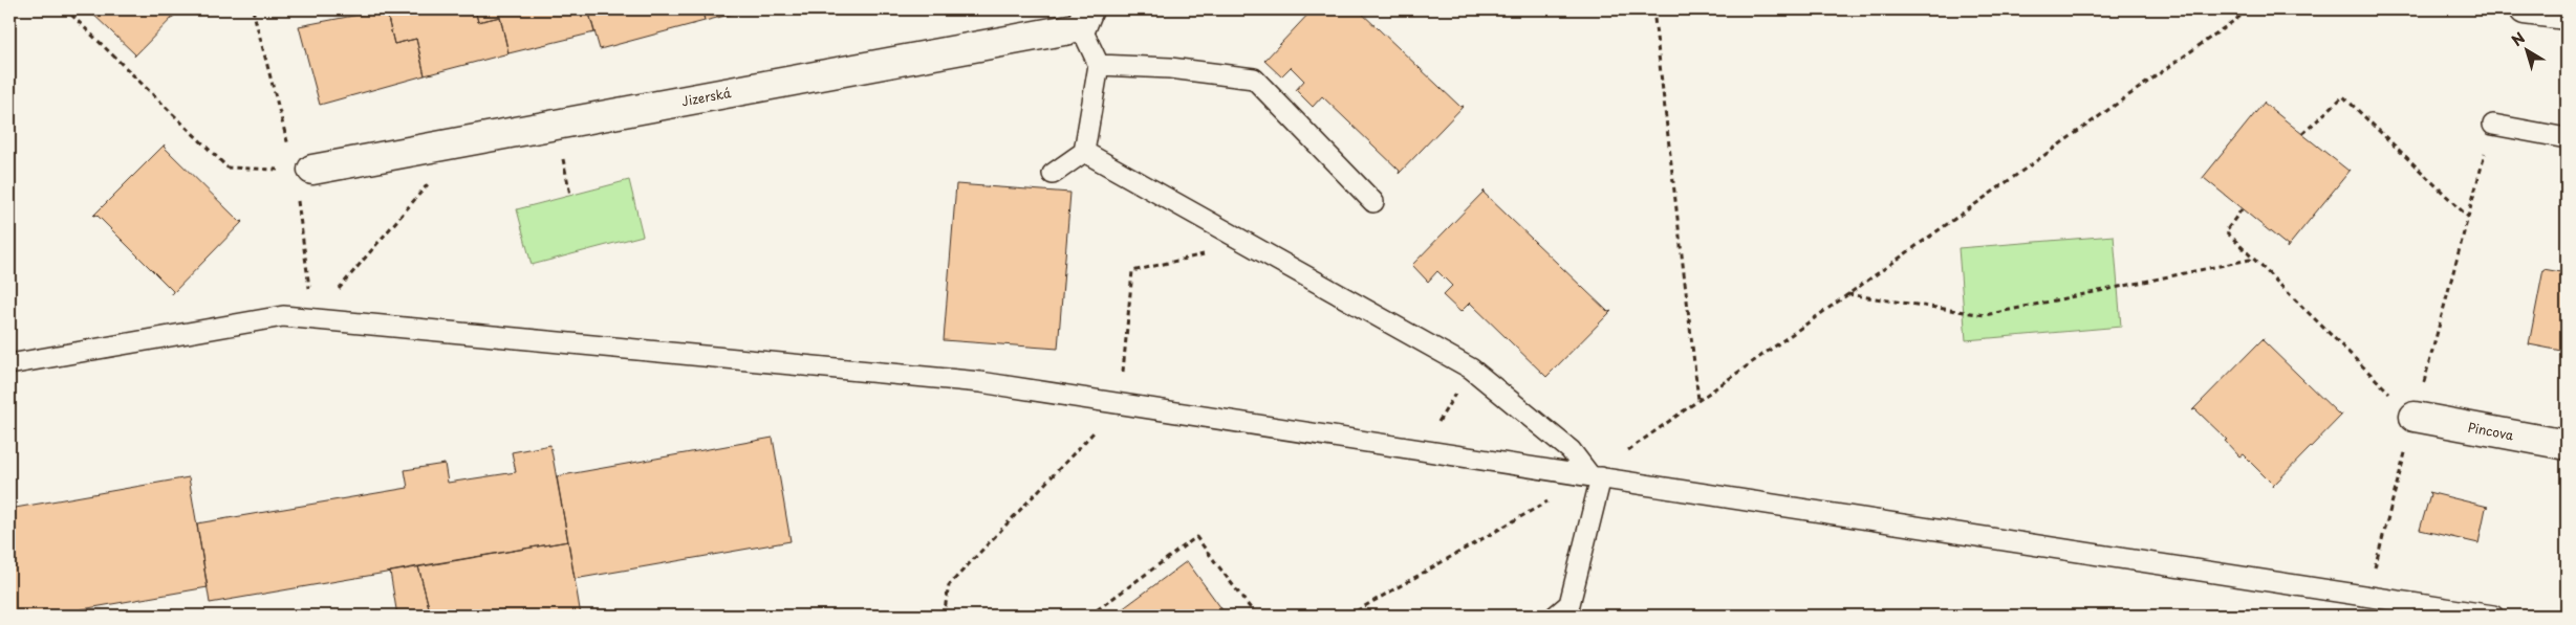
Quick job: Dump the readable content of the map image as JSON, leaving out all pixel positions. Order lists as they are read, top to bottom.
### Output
{
  "streets": {
    "street": ["Jizerská", "Pincova"]
  },
  "north": "top left"
}
